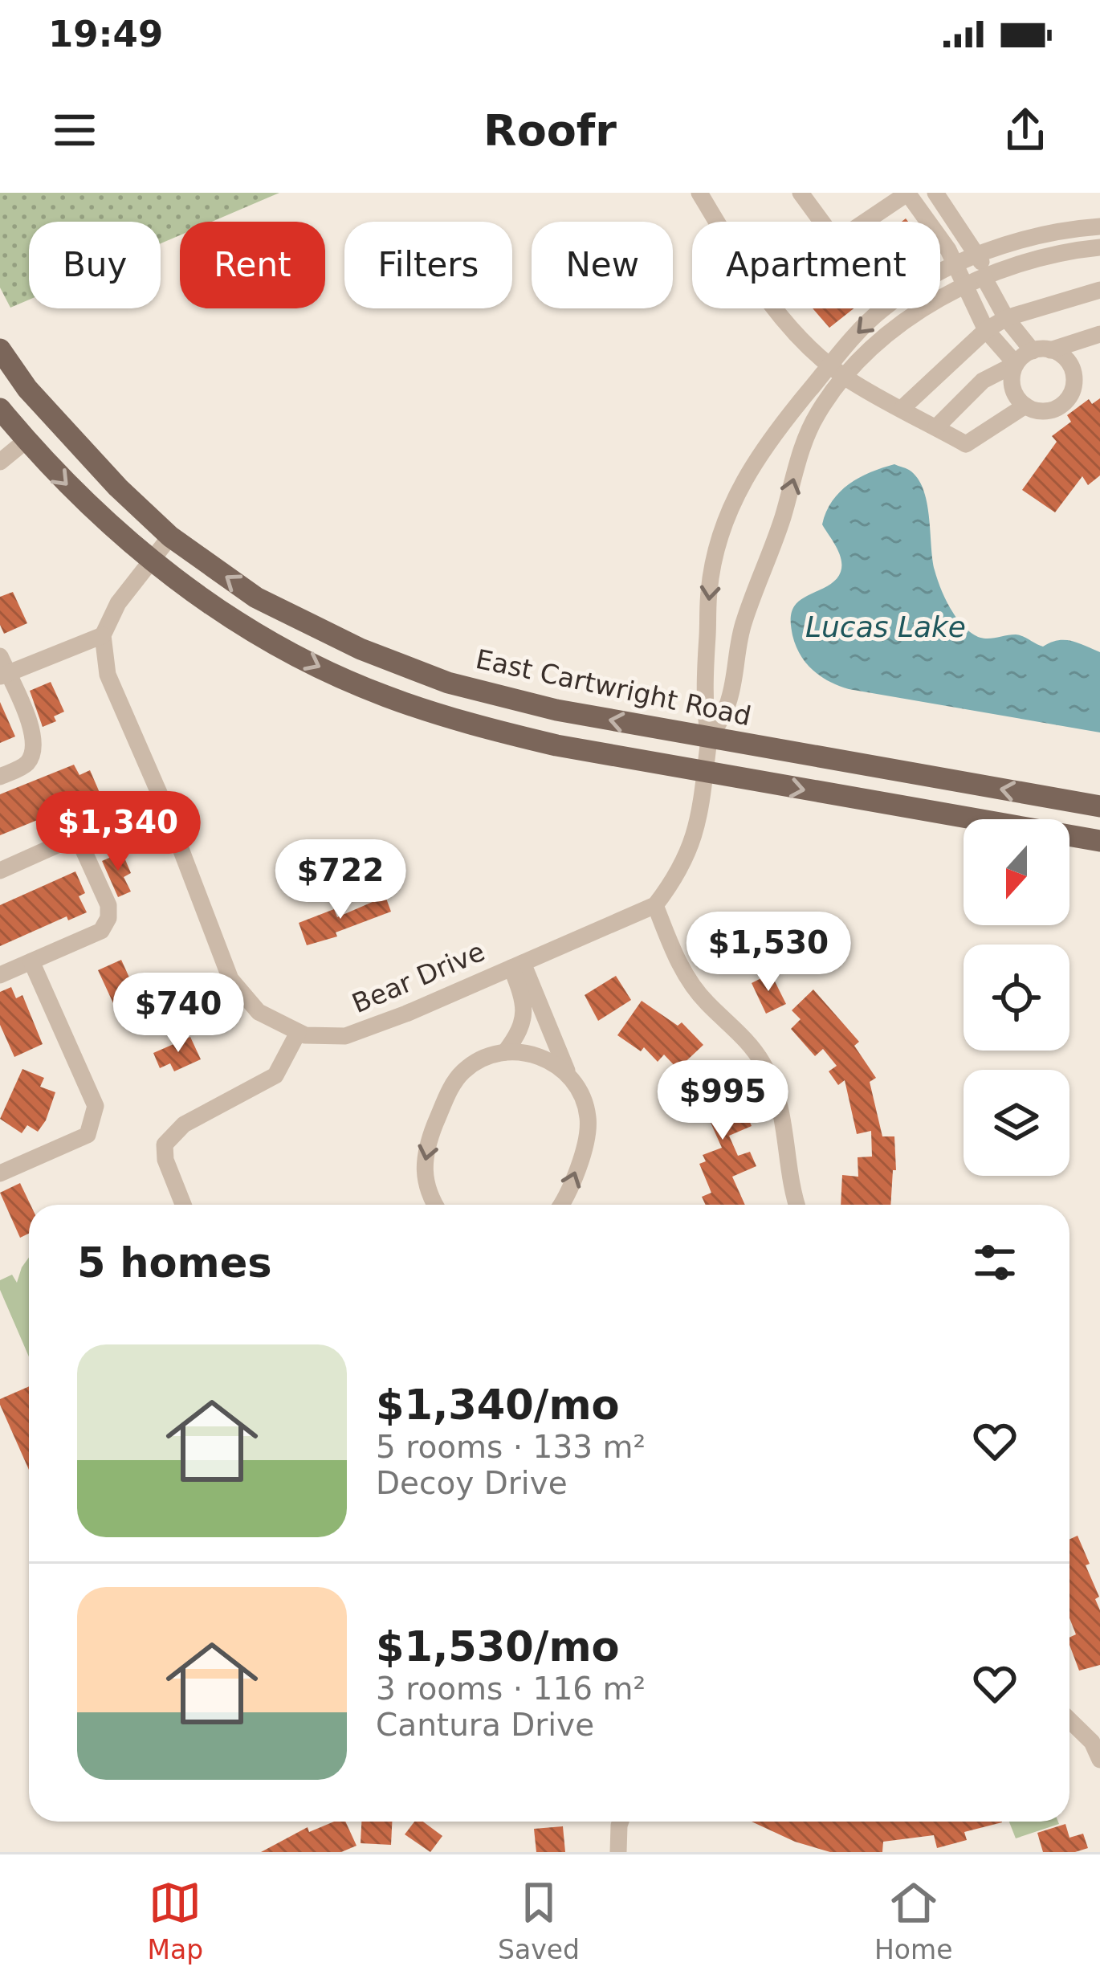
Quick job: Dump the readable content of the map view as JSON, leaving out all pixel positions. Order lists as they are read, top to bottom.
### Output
{
  "streets": {
    "main road": ["East Cartwright Road"],
    "street": ["Bear Drive"]
  },
  "water": ["Lucas Lake"],
  "north": "bottom",
  "page": {
    "status": "19:49",
    "header": "Roofr",
    "chip": [
      "Buy",
      "Rent",
      "Filters",
      "New",
      "Apartment"
    ],
    "price": [
      "$1,340",
      "$722",
      "$1,530",
      "$740",
      "$995"
    ],
    "heading": "5 homes",
    "list": [
      {
        "name": "$1,340/mo",
        "note": "5 rooms · 133 m² · Decoy Drive"
      },
      {
        "name": "$1,530/mo",
        "note": "3 rooms · 116 m² · Cantura Drive"
      }
    ],
    "tabs": ["Map", "Saved", "Home"]
  }
}
